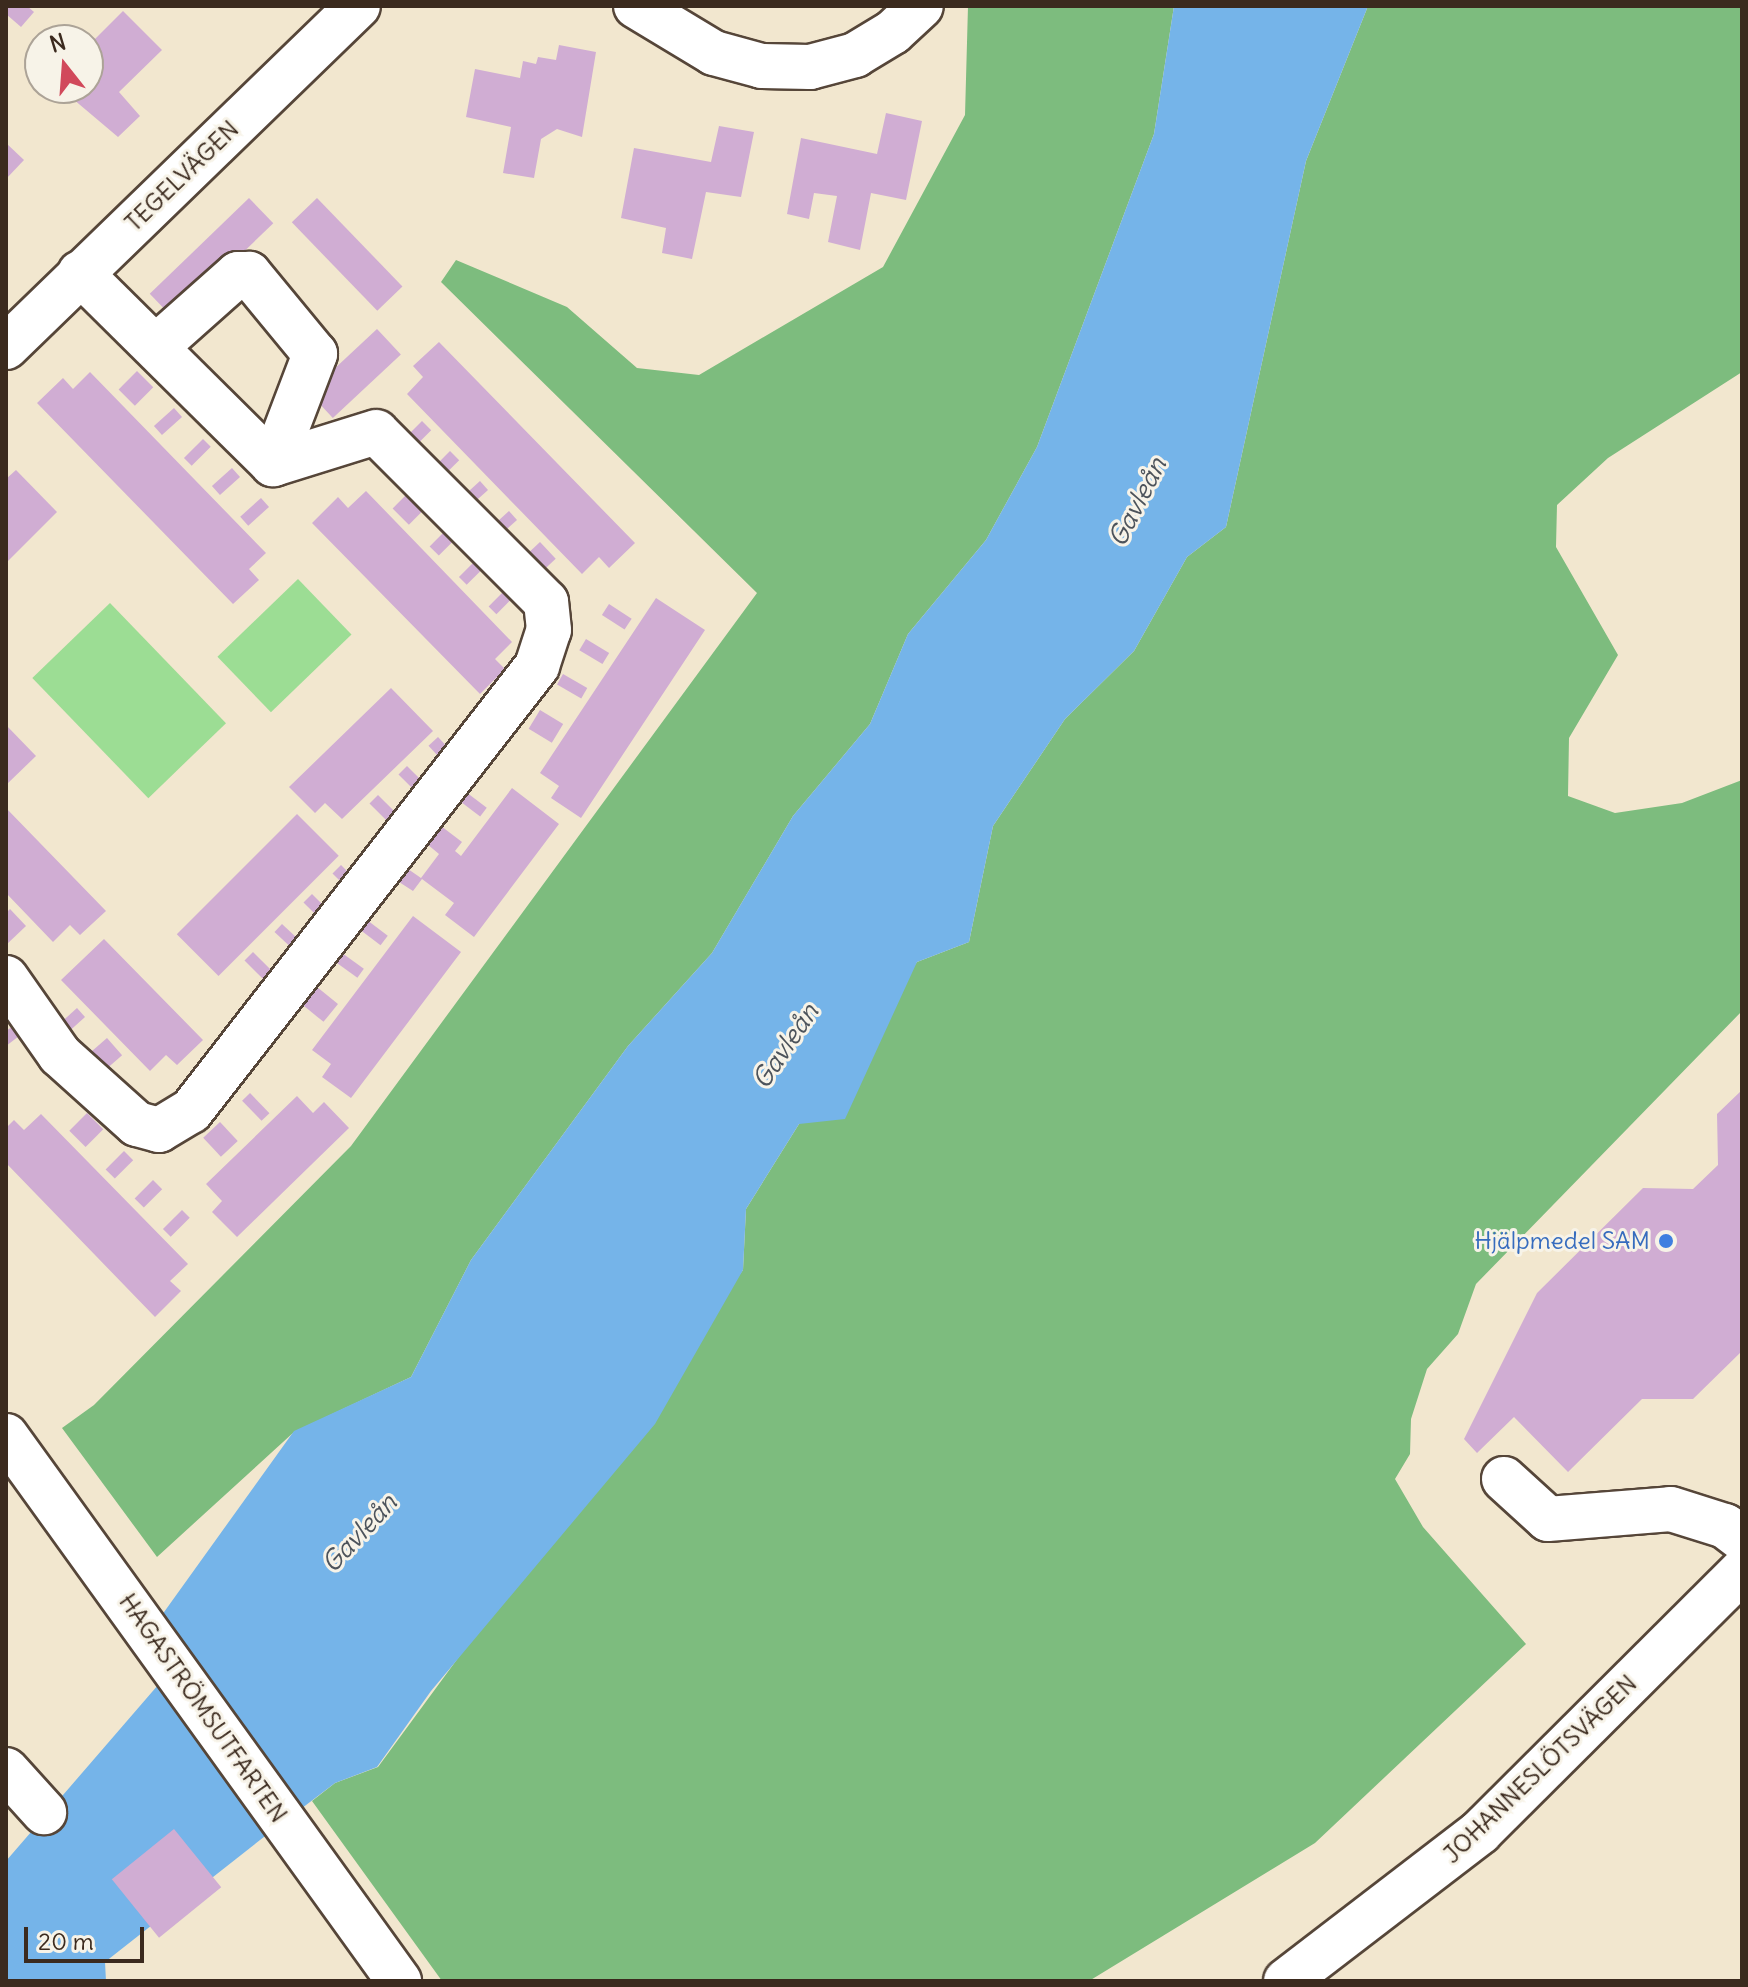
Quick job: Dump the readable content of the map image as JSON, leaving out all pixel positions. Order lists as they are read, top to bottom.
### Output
{
  "streets": {
    "street": ["TEGELVÄGEN", "HAGASTRÖMSUTFARTEN", "JOHANNESLÖTSVÄGEN"]
  },
  "water": ["Gavleån"],
  "places": ["Hjälpmedel SAM"],
  "scale_bar": "20 m",
  "north": "top"
}
